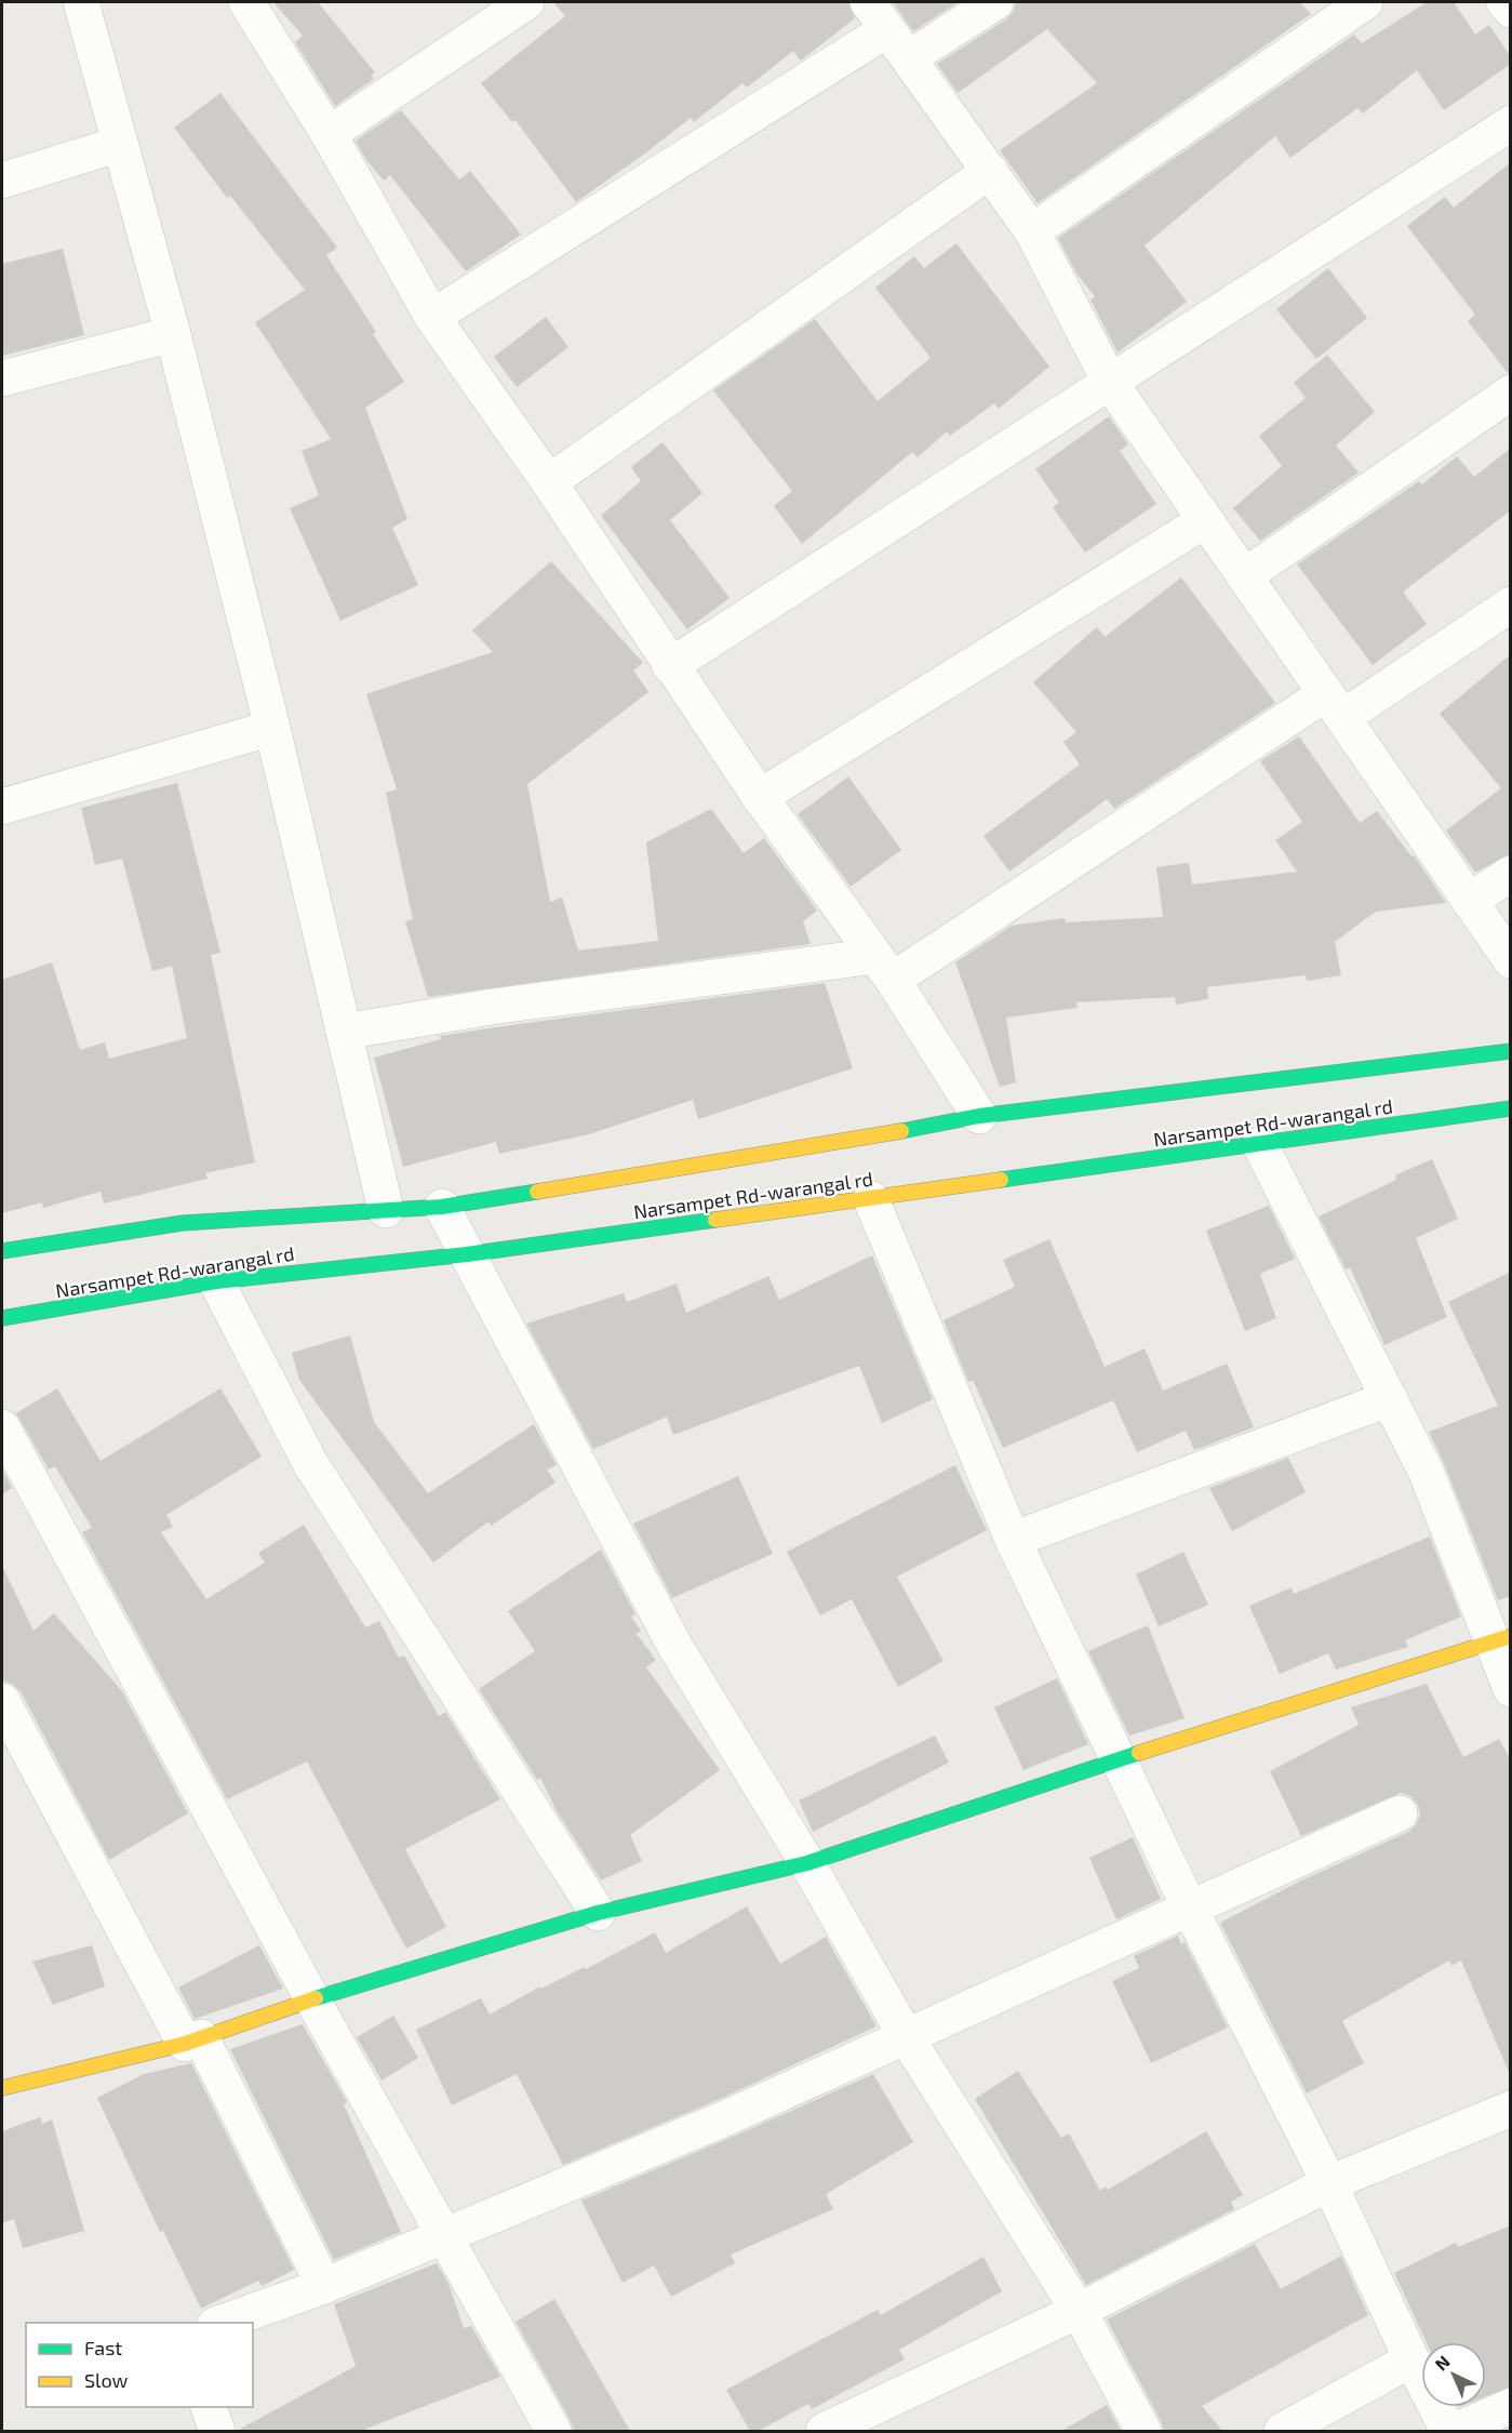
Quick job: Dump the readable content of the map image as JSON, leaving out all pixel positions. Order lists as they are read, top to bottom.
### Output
{
  "streets": {
    "main road": ["Narsampet Rd-warangal rd"]
  },
  "legend": ["Fast", "Slow"],
  "north": "top left"
}
